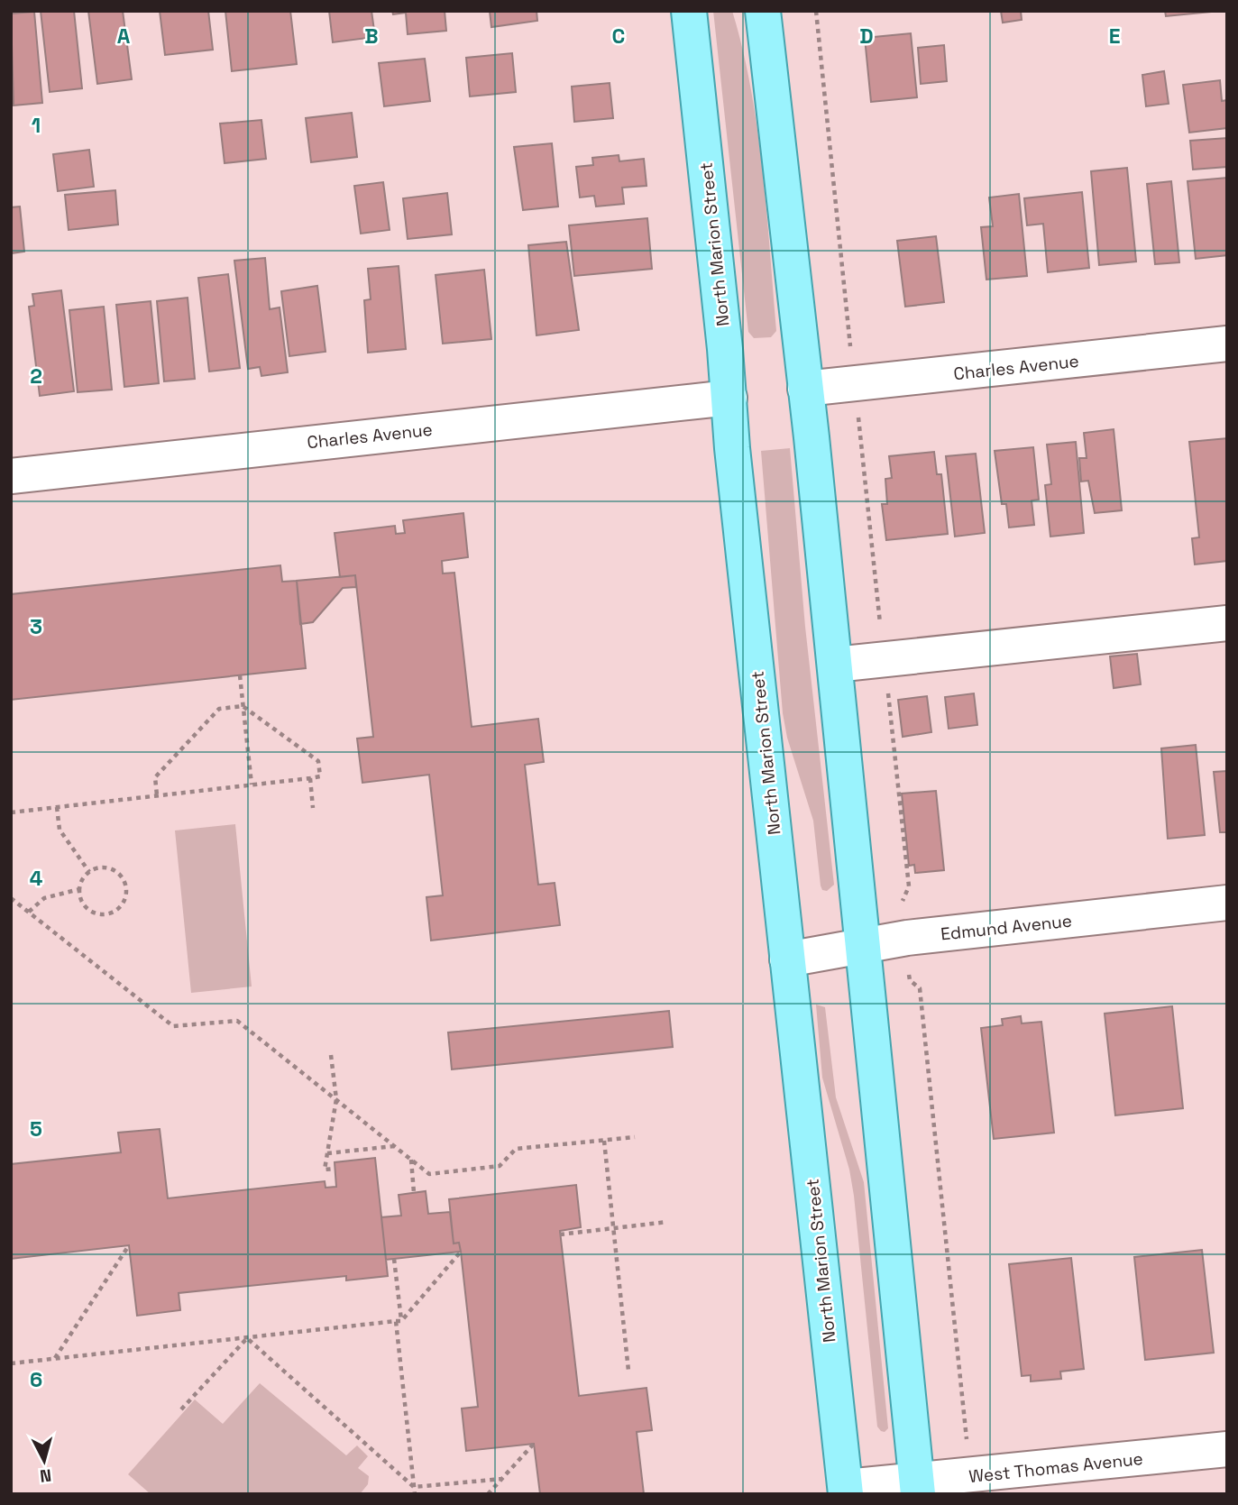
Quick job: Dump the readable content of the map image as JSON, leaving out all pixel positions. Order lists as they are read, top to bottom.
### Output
{
  "streets": {
    "main road": ["North Marion Street"],
    "street": ["Charles Avenue", "Edmund Avenue", "West Thomas Avenue"]
  },
  "crossings": [
    ["North Marion Street", "Charles Avenue"],
    ["North Marion Street", "Edmund Avenue"],
    ["North Marion Street", "West Thomas Avenue"]
  ],
  "north": "bottom",
  "grid": {
    "columns": [
      "A",
      "B",
      "C",
      "D",
      "E"
    ],
    "rows": [
      "1",
      "2",
      "3",
      "4",
      "5",
      "6"
    ]
  }
}
